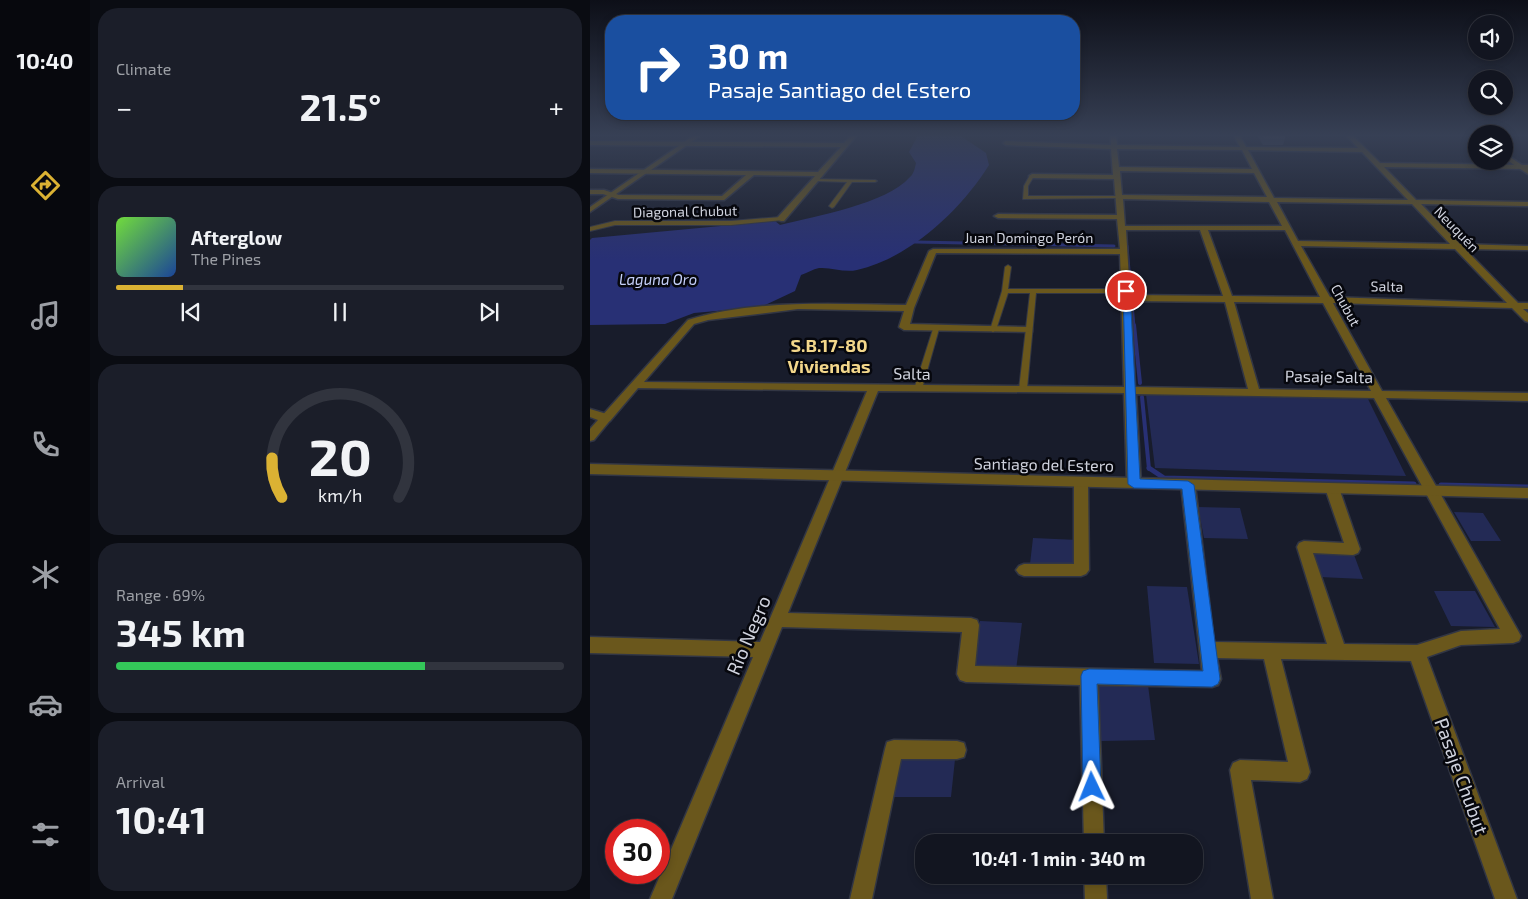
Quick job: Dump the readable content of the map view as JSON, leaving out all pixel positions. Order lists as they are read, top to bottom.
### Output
{
  "streets": {
    "street": [
      "Neuquén",
      "Juan Domingo Perón",
      "Salta",
      "Chubut",
      "Pasaje Salta",
      "Santiago del Estero",
      "Río Negro",
      "Pasaje Chubut"
    ],
    "lane": ["Diagonal Chubut"]
  },
  "crossings": [
    ["Neuquén", "Salta"],
    ["Salta", "Chubut"],
    ["Salta", "Pasaje Salta"],
    ["Salta", "Río Negro"],
    ["Chubut", "Pasaje Salta"],
    ["Chubut", "Santiago del Estero"],
    ["Chubut", "Pasaje Chubut"],
    ["Santiago del Estero", "Río Negro"]
  ],
  "districts": ["S.B.17-80 Viviendas"],
  "water": ["Laguna Oro"],
  "page": {
    "tabs": "10:40",
    "tile": [
      "Climate",
      ["Range · 69%", "345 km"],
      ["Arrival", "10:41"]
    ],
    "turn": ["30 m", "Pasaje Santiago del Estero"],
    "heat": ["−", "21.5°", "+"],
    "song": ["Afterglow", "The Pines"],
    "limit": "30",
    "trip": "10:41 · 1 min · 340 m",
    "gauge": ["20", "km/h"]
  }
}
